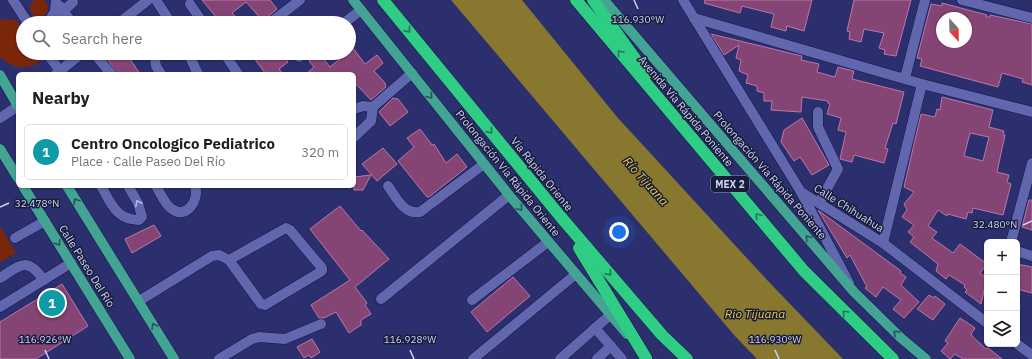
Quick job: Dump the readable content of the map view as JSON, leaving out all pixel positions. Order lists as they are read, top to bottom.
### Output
{
  "streets": {
    "highway": ["Avenida Vía Rápida Poniente", "Vía Rápida Oriente", "MEX 2"],
    "main road": ["Prolongación Vía Rápida Oriente", "Prolongación Vía Rápida Poniente", "Calle Paseo Del Río"],
    "street": ["Calle Chihuahua"]
  },
  "one_way": ["Avenida Vía Rápida Poniente", "Prolongación Vía Rápida Oriente", "Prolongación Vía Rápida Poniente"],
  "water": ["Río Tijuana", "Rio Tijuana"],
  "north": "bottom",
  "page": {
    "search": "Search here",
    "heading": "Nearby",
    "list": [
      {
        "mark": "1",
        "name": "Centro Oncologico Pediatrico",
        "note": "Place · Calle Paseo Del Río",
        "value": "320 m"
      }
    ],
    "map_buttons": ["+", "−"],
    "pins": "1"
  },
  "coordinates": [
    "116.930°W",
    "32.478°N",
    "32.480°N",
    "116.926°W",
    "116.928°W"
  ]
}
